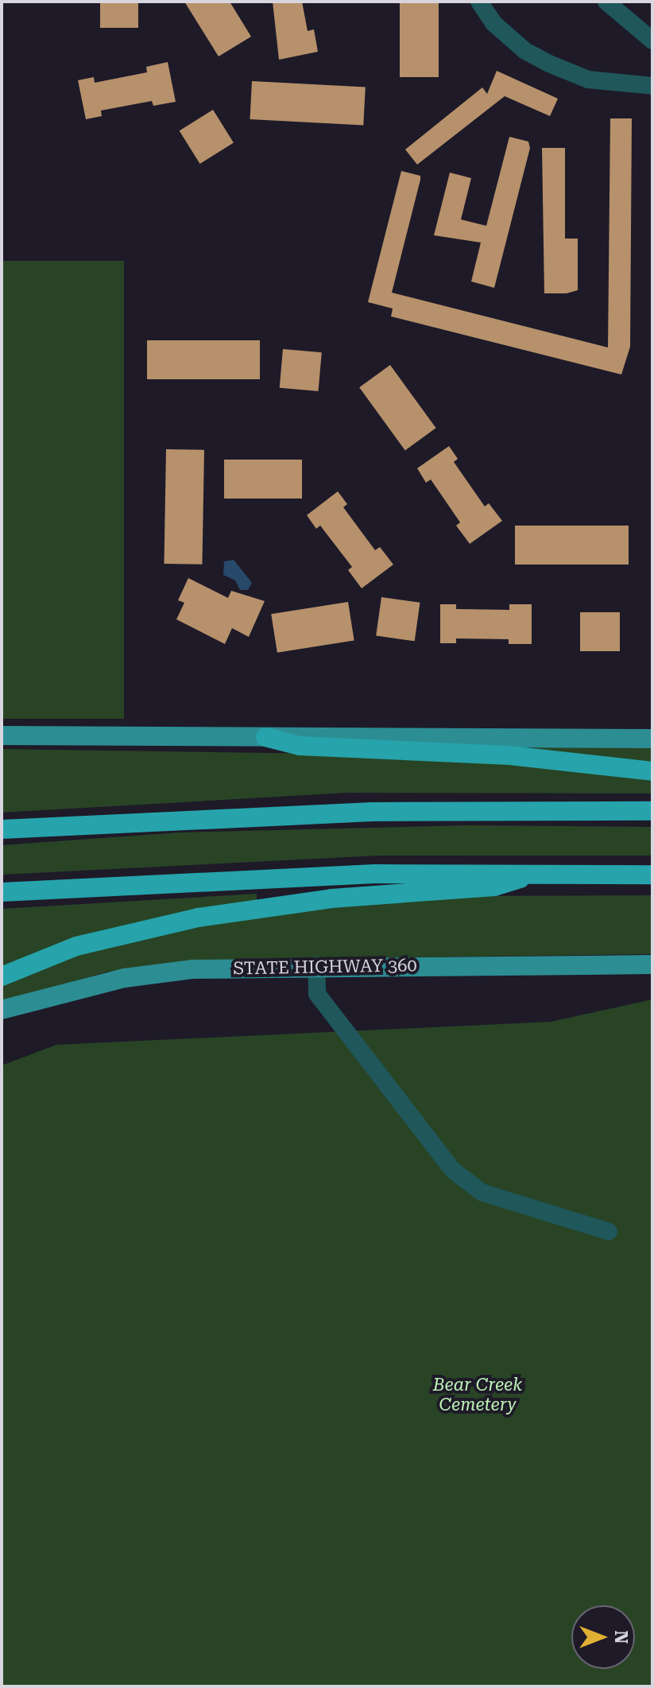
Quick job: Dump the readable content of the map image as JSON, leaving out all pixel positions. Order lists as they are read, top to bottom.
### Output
{
  "streets": {
    "main road": ["STATE HIGHWAY 360"]
  },
  "parks": ["Bear Creek Cemetery"],
  "north": "right"
}
